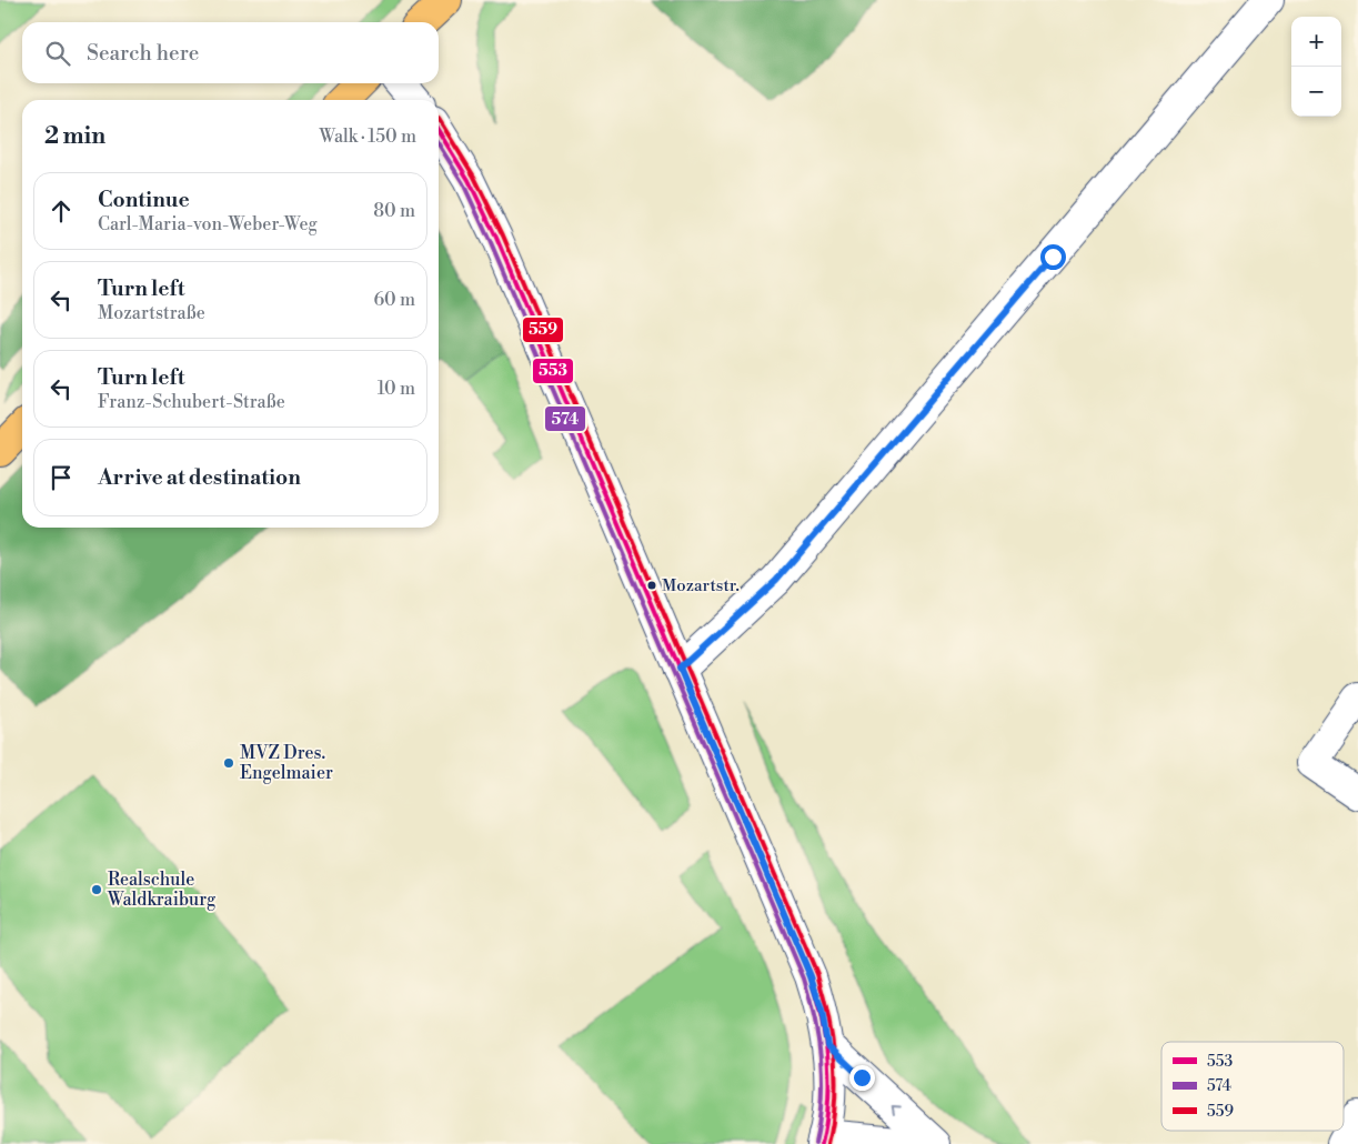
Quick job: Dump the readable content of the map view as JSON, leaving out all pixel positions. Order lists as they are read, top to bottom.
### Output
{
  "places": ["Mozartstr.", "MVZ Dres. Engelmaier", "Realschule Waldkraiburg"],
  "lines": ["transit line 559", "transit line 553", "transit line 574"],
  "legend": ["553", "574", "559"],
  "page": {
    "map_buttons": ["+", "−"],
    "search": "Search here",
    "heading": ["2 min", "Walk · 150 m"],
    "list": [
      ["Continue", "Carl-Maria-von-Weber-Weg", "80 m"],
      ["Turn left", "Mozartstraße", "60 m"],
      ["Turn left", "Franz-Schubert-Straße", "10 m"],
      "Arrive at destination"
    ]
  }
}
